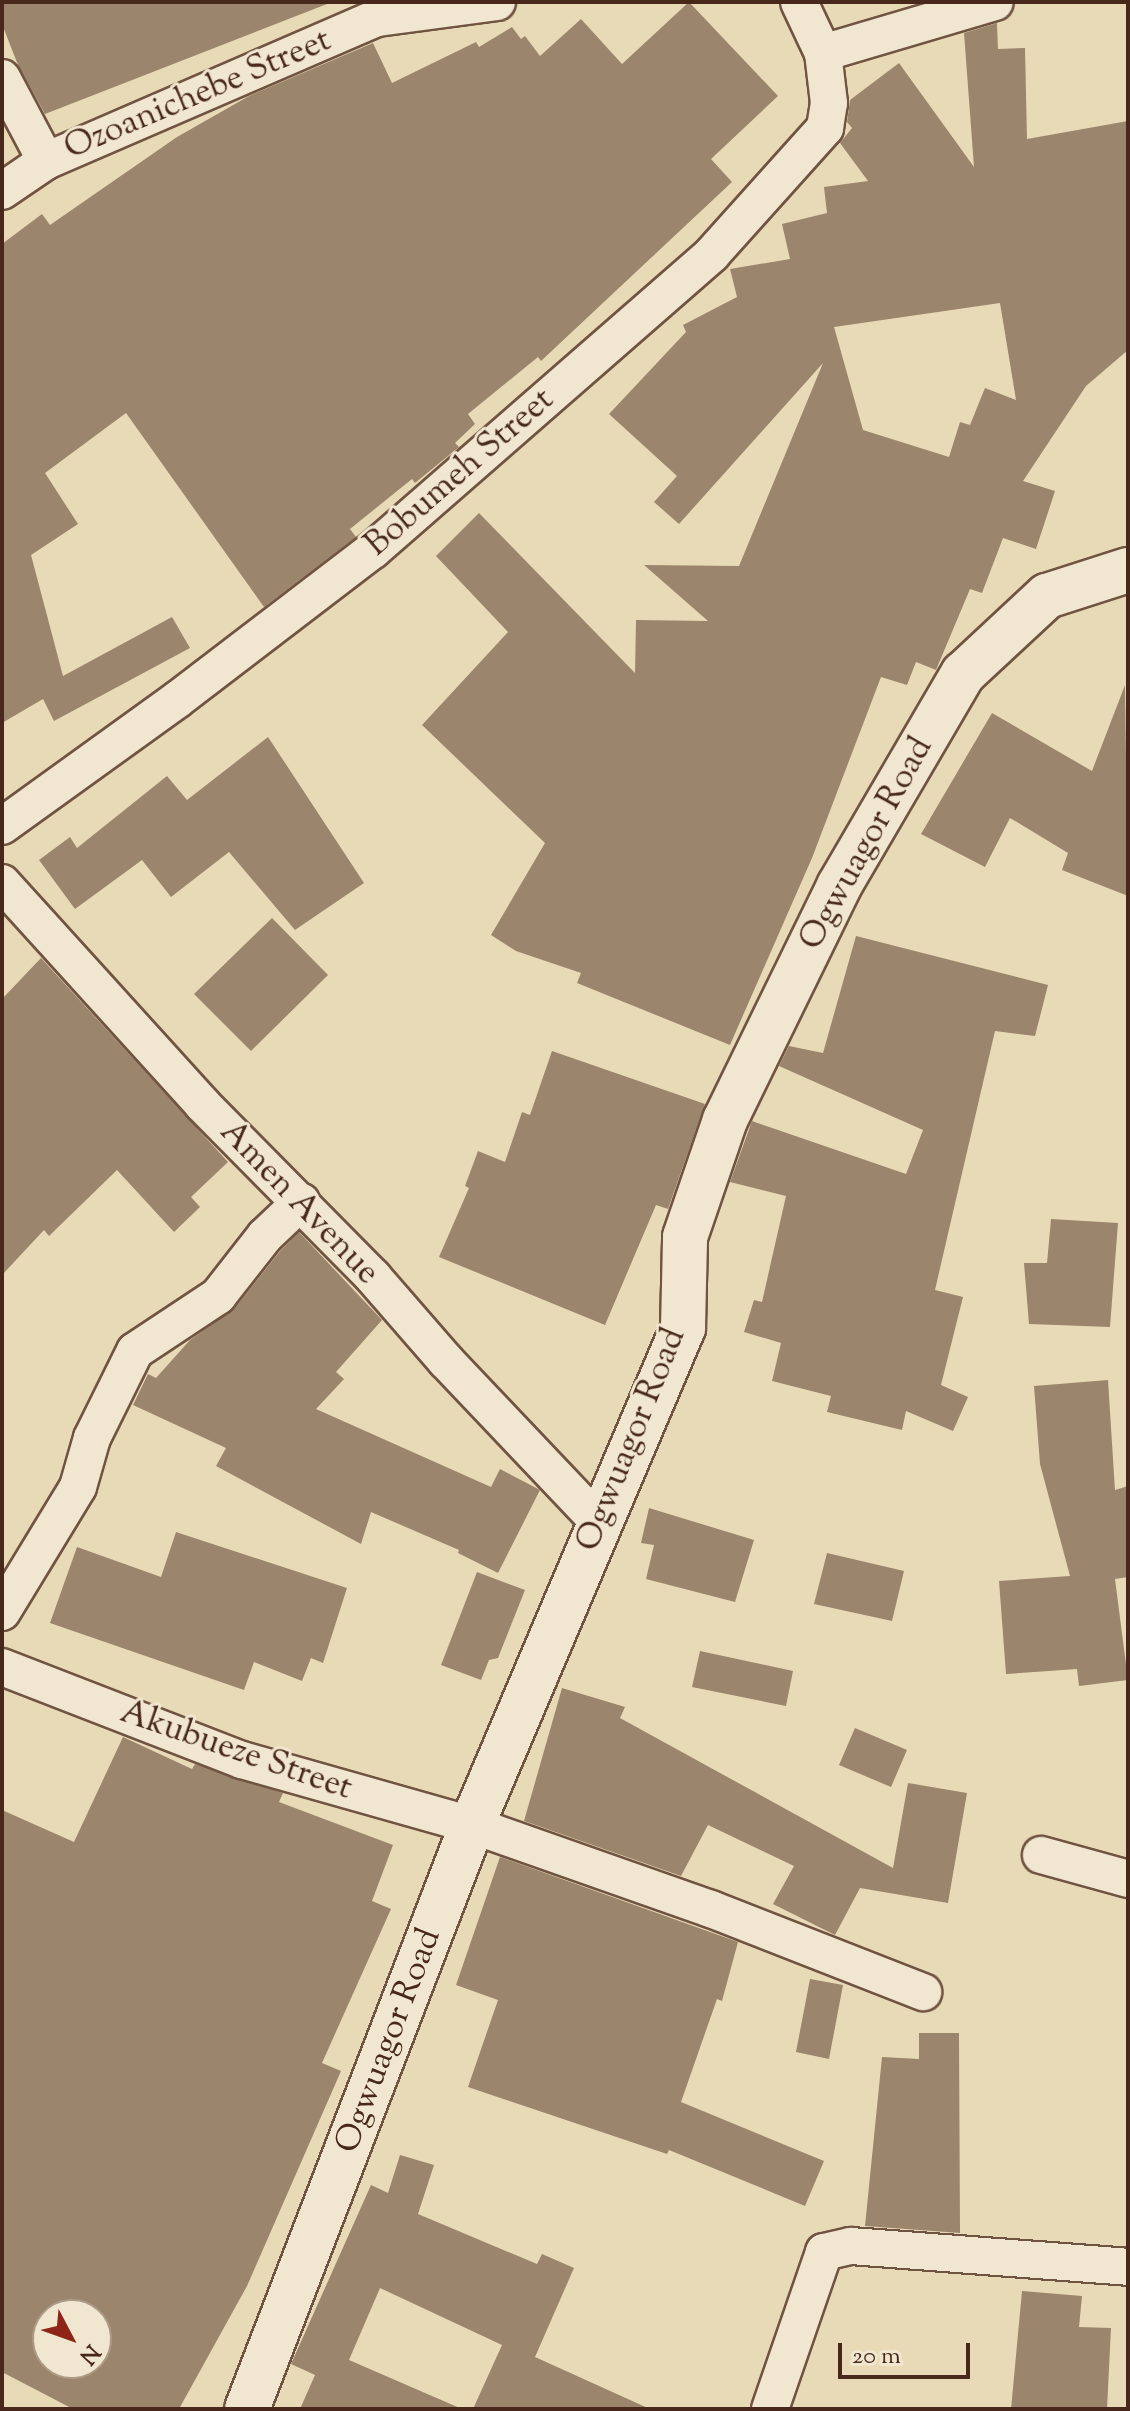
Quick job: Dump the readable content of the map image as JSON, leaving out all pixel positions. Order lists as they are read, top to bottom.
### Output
{
  "streets": {
    "street": [
      "Ozoanichebe Street",
      "Bobumeh Street",
      "Ogwuagor Road",
      "Amen Avenue",
      "Akubueze Street"
    ]
  },
  "crossings": [
    ["Ogwuagor Road", "Amen Avenue"],
    ["Ogwuagor Road", "Akubueze Street"]
  ],
  "scale_bar": "20 m",
  "north": "bottom right"
}
